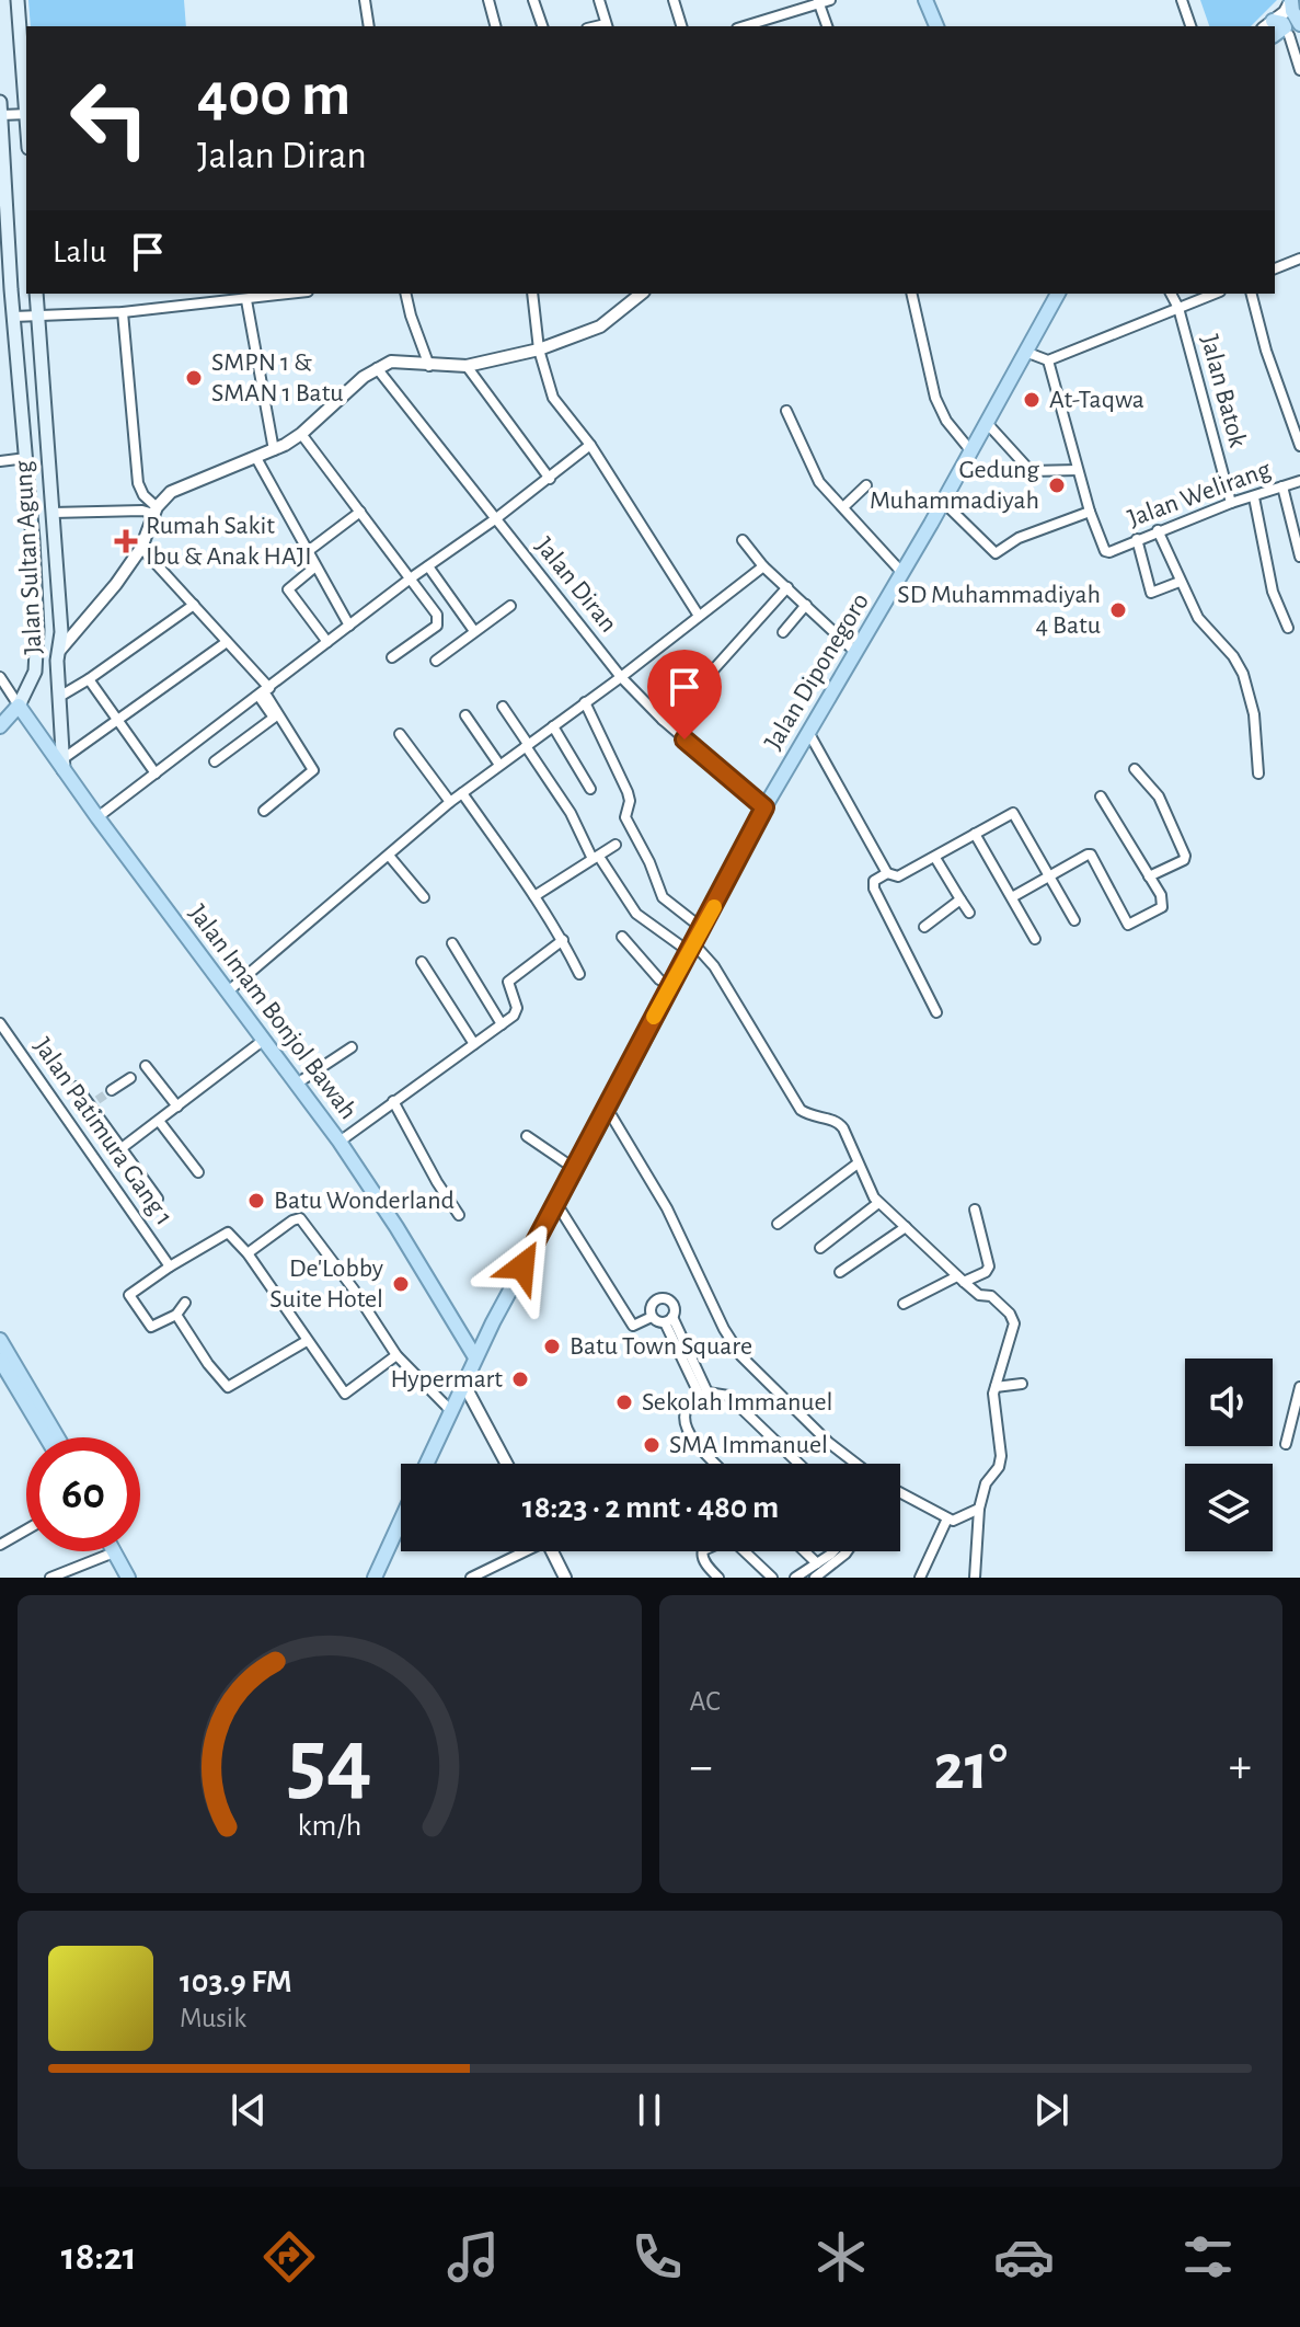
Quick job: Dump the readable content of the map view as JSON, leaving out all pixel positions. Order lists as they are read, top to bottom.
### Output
{
  "streets": {
    "main road": ["Jalan Sultan Agung", "Jalan Diponegoro", "Jalan Imam Bonjol Bawah"],
    "street": [
      "Jalan Batok",
      "Jalan Welirang",
      "Jalan Diran",
      "Jalan Patimura Gang 1"
    ]
  },
  "crossings": [
    ["Jalan Batok", "Jalan Welirang"],
    ["Jalan Sultan Agung", "Jalan Imam Bonjol Bawah"],
    ["Jalan Diran", "Jalan Diponegoro"],
    ["Jalan Diponegoro", "Jalan Imam Bonjol Bawah"]
  ],
  "places": {
    "other": [
      "SMPN 1 & SMAN 1 Batu",
      "At-Taqwa",
      "Gedung Muhammadiyah",
      "SD Muhammadiyah 4 Batu",
      "Batu Wonderland",
      "De'Lobby Suite Hotel",
      "Batu Town Square",
      "Hypermart",
      "Sekolah Immanuel",
      "SMA Immanuel"
    ],
    "health": ["Rumah Sakit Ibu & Anak HAJI"]
  },
  "page": {
    "turn": ["400 m", "Jalan Diran"],
    "then": "Lalu",
    "limit": "60",
    "trip": "18:23 · 2 mnt · 480 m",
    "tile": "AC",
    "heat": ["−", "21°", "+"],
    "song": ["103.9 FM", "Musik"],
    "tabs": "18:21",
    "gauge": ["54", "km/h"]
  }
}
